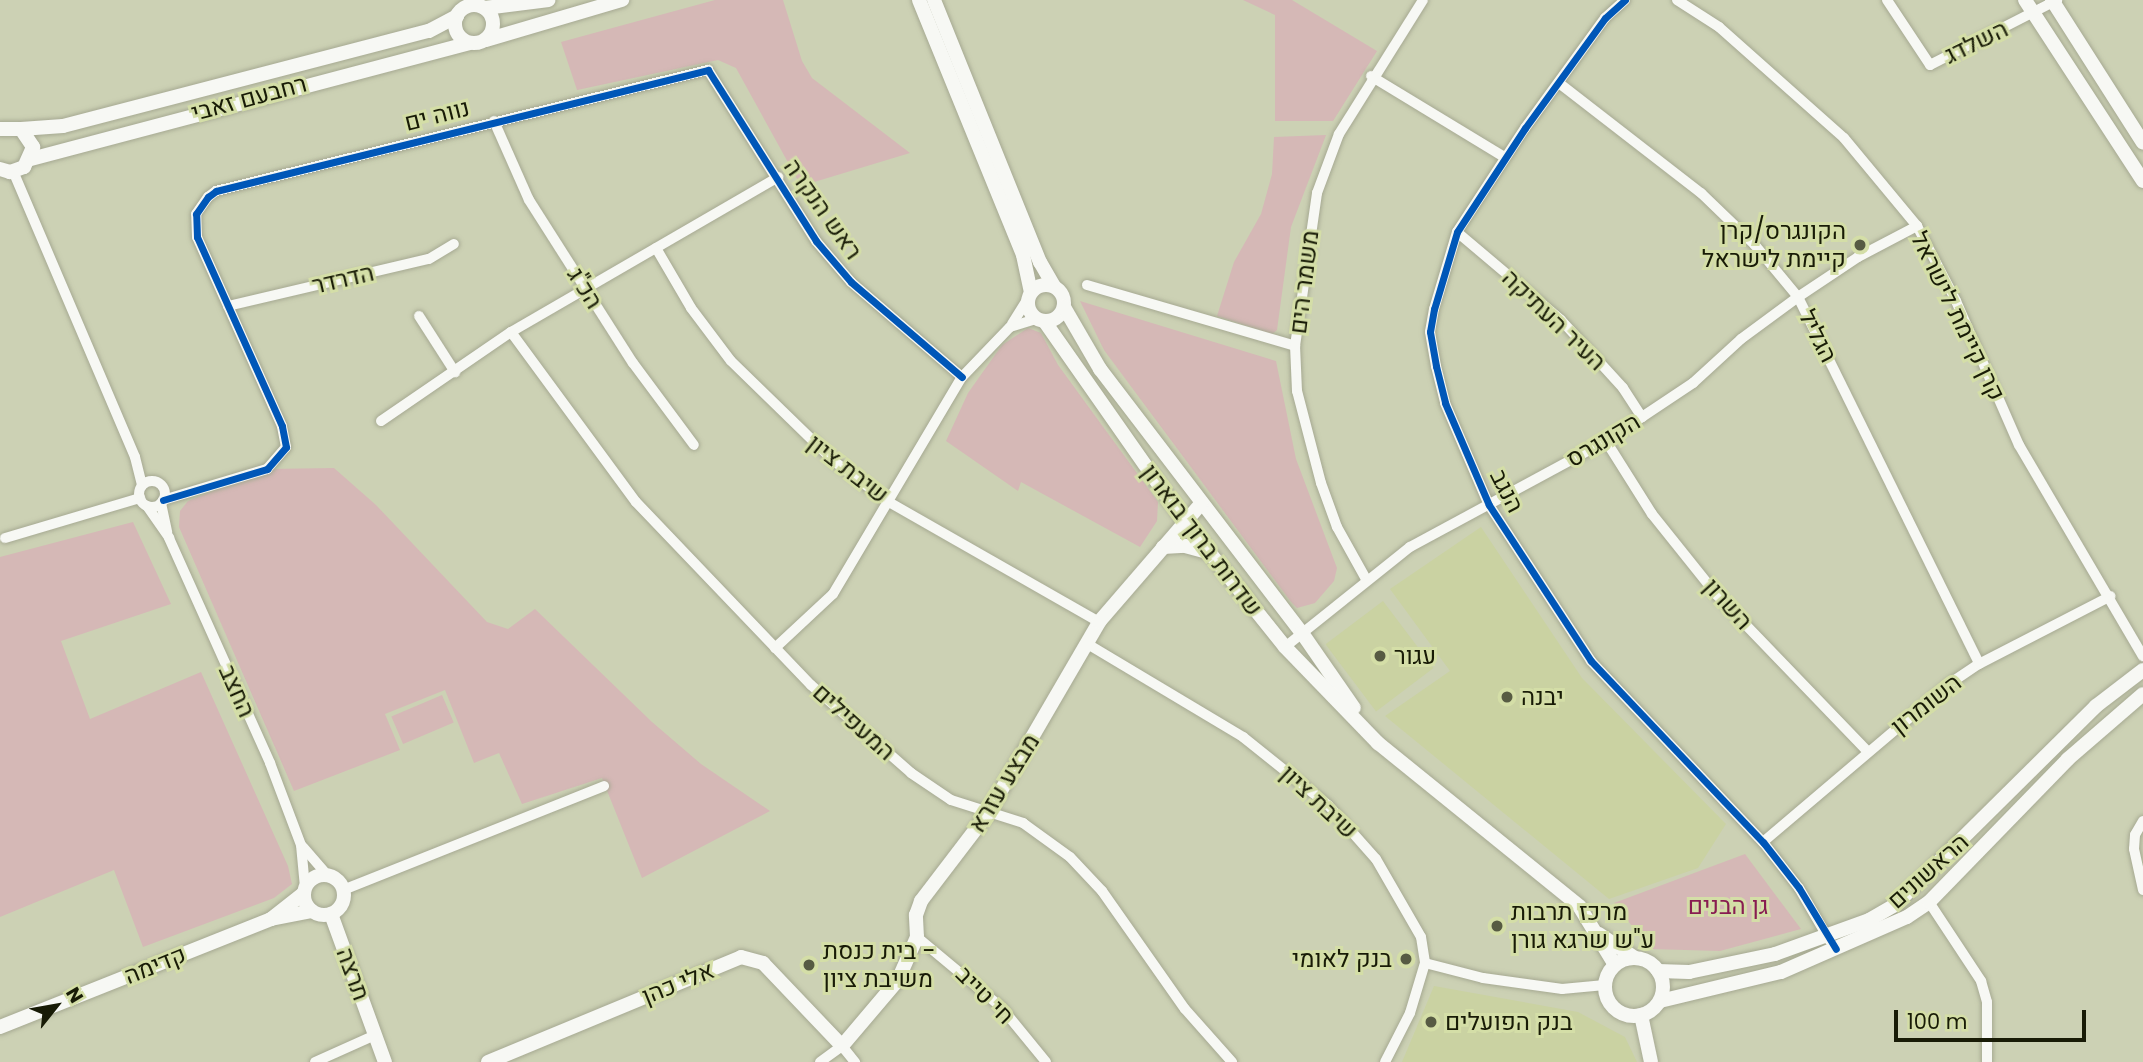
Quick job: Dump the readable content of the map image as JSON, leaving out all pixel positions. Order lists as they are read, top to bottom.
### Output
{
  "streets": {
    "street": [
      "השלדג",
      "רחבעם זאבי",
      "נווה ים",
      "ראש הנקרה",
      "הדרדר",
      "משמר הים",
      "הכ\"ג",
      "קרן קיימת לישראל",
      "העיר העתיקה",
      "הגליל",
      "הקונגרס",
      "שיבת ציון",
      "הנגב",
      "שדרות ברוך בוארון",
      "השרון",
      "החצב",
      "השומרון",
      "המעפילים",
      "מבצע עזרא",
      "הראשונים",
      "קדימה",
      "תרצה",
      "אלי כהן",
      "חי טייב"
    ]
  },
  "crossings": [
    ["נווה ים", "ראש הנקרה"],
    ["נווה ים", "הדרדר"],
    ["נווה ים", "הכ\"ג"],
    ["ראש הנקרה", "הכ\"ג"],
    ["ראש הנקרה", "שיבת ציון"],
    ["ראש הנקרה", "המעפילים"],
    ["משמר הים", "הקונגרס"],
    ["קרן קיימת לישראל", "הקונגרס"],
    ["קרן קיימת לישראל", "השומרון"],
    ["העיר העתיקה", "הקונגרס"],
    ["העיר העתיקה", "הנגב"],
    ["הגליל", "הקונגרס"],
    ["הגליל", "הנגב"],
    ["הגליל", "השומרון"],
    ["הקונגרס", "הנגב"],
    ["הקונגרס", "שדרות ברוך בוארון"],
    ["הקונגרס", "השרון"],
    ["שיבת ציון", "מבצע עזרא"],
    ["הנגב", "השומרון"],
    ["הנגב", "הראשונים"],
    ["שדרות ברוך בוארון", "מבצע עזרא"],
    ["שדרות ברוך בוארון", "הראשונים"],
    ["השרון", "השומרון"],
    ["החצב", "קדימה"],
    ["החצב", "תרצה"],
    ["המעפילים", "מבצע עזרא"],
    ["מבצע עזרא", "אלי כהן"],
    ["מבצע עזרא", "חי טייב"],
    ["קדימה", "תרצה"]
  ],
  "parks": ["גן הבנים"],
  "places": [
    "הקונגרס/קרן קיימת לישראל",
    "עגור",
    "יבנה",
    "מרכז תרבות ע\"ש שרגא גורן",
    "בנק לאומי",
    "בית כנסת - משיבת ציון",
    "בנק הפועלים"
  ],
  "scale_bar": "100 m",
  "north": "top right"
}
